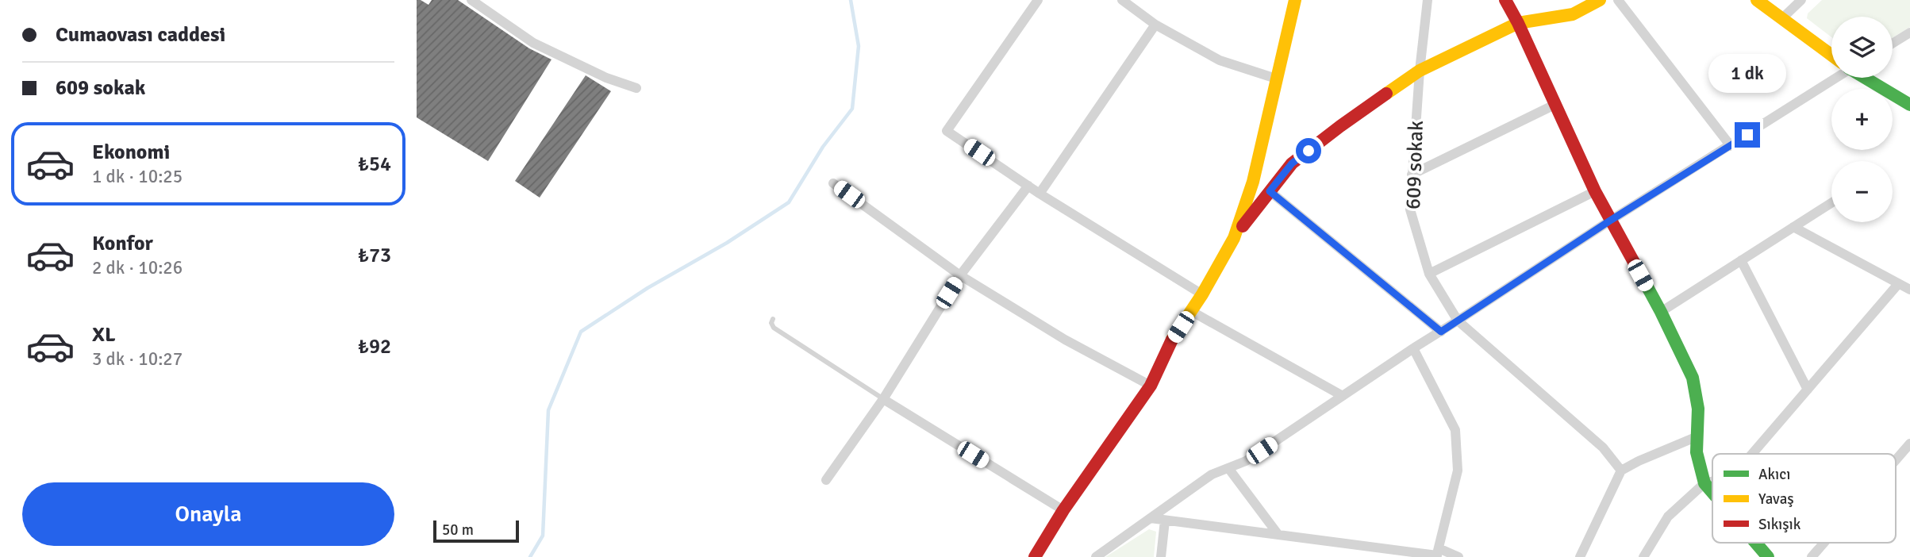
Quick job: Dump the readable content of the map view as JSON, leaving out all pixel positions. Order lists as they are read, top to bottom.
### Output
{
  "streets": {
    "street": ["609 sokak"]
  },
  "legend": ["Akıcı", "Yavaş", "Sıkışık"],
  "scale_bar": "50 m",
  "page": {
    "banner": ["Cumaovası caddesi", "609 sokak"],
    "map_buttons": ["+", "−"],
    "bubble": "1 dk",
    "list": [
      {
        "name": "Ekonomi",
        "note": "1 dk · 10:25",
        "value": "₺54"
      },
      {
        "name": "Konfor",
        "note": "2 dk · 10:26",
        "value": "₺73"
      },
      {
        "name": "XL",
        "note": "3 dk · 10:27",
        "value": "₺92"
      }
    ],
    "buttons": "Onayla",
    "scale": "50 m"
  }
}
